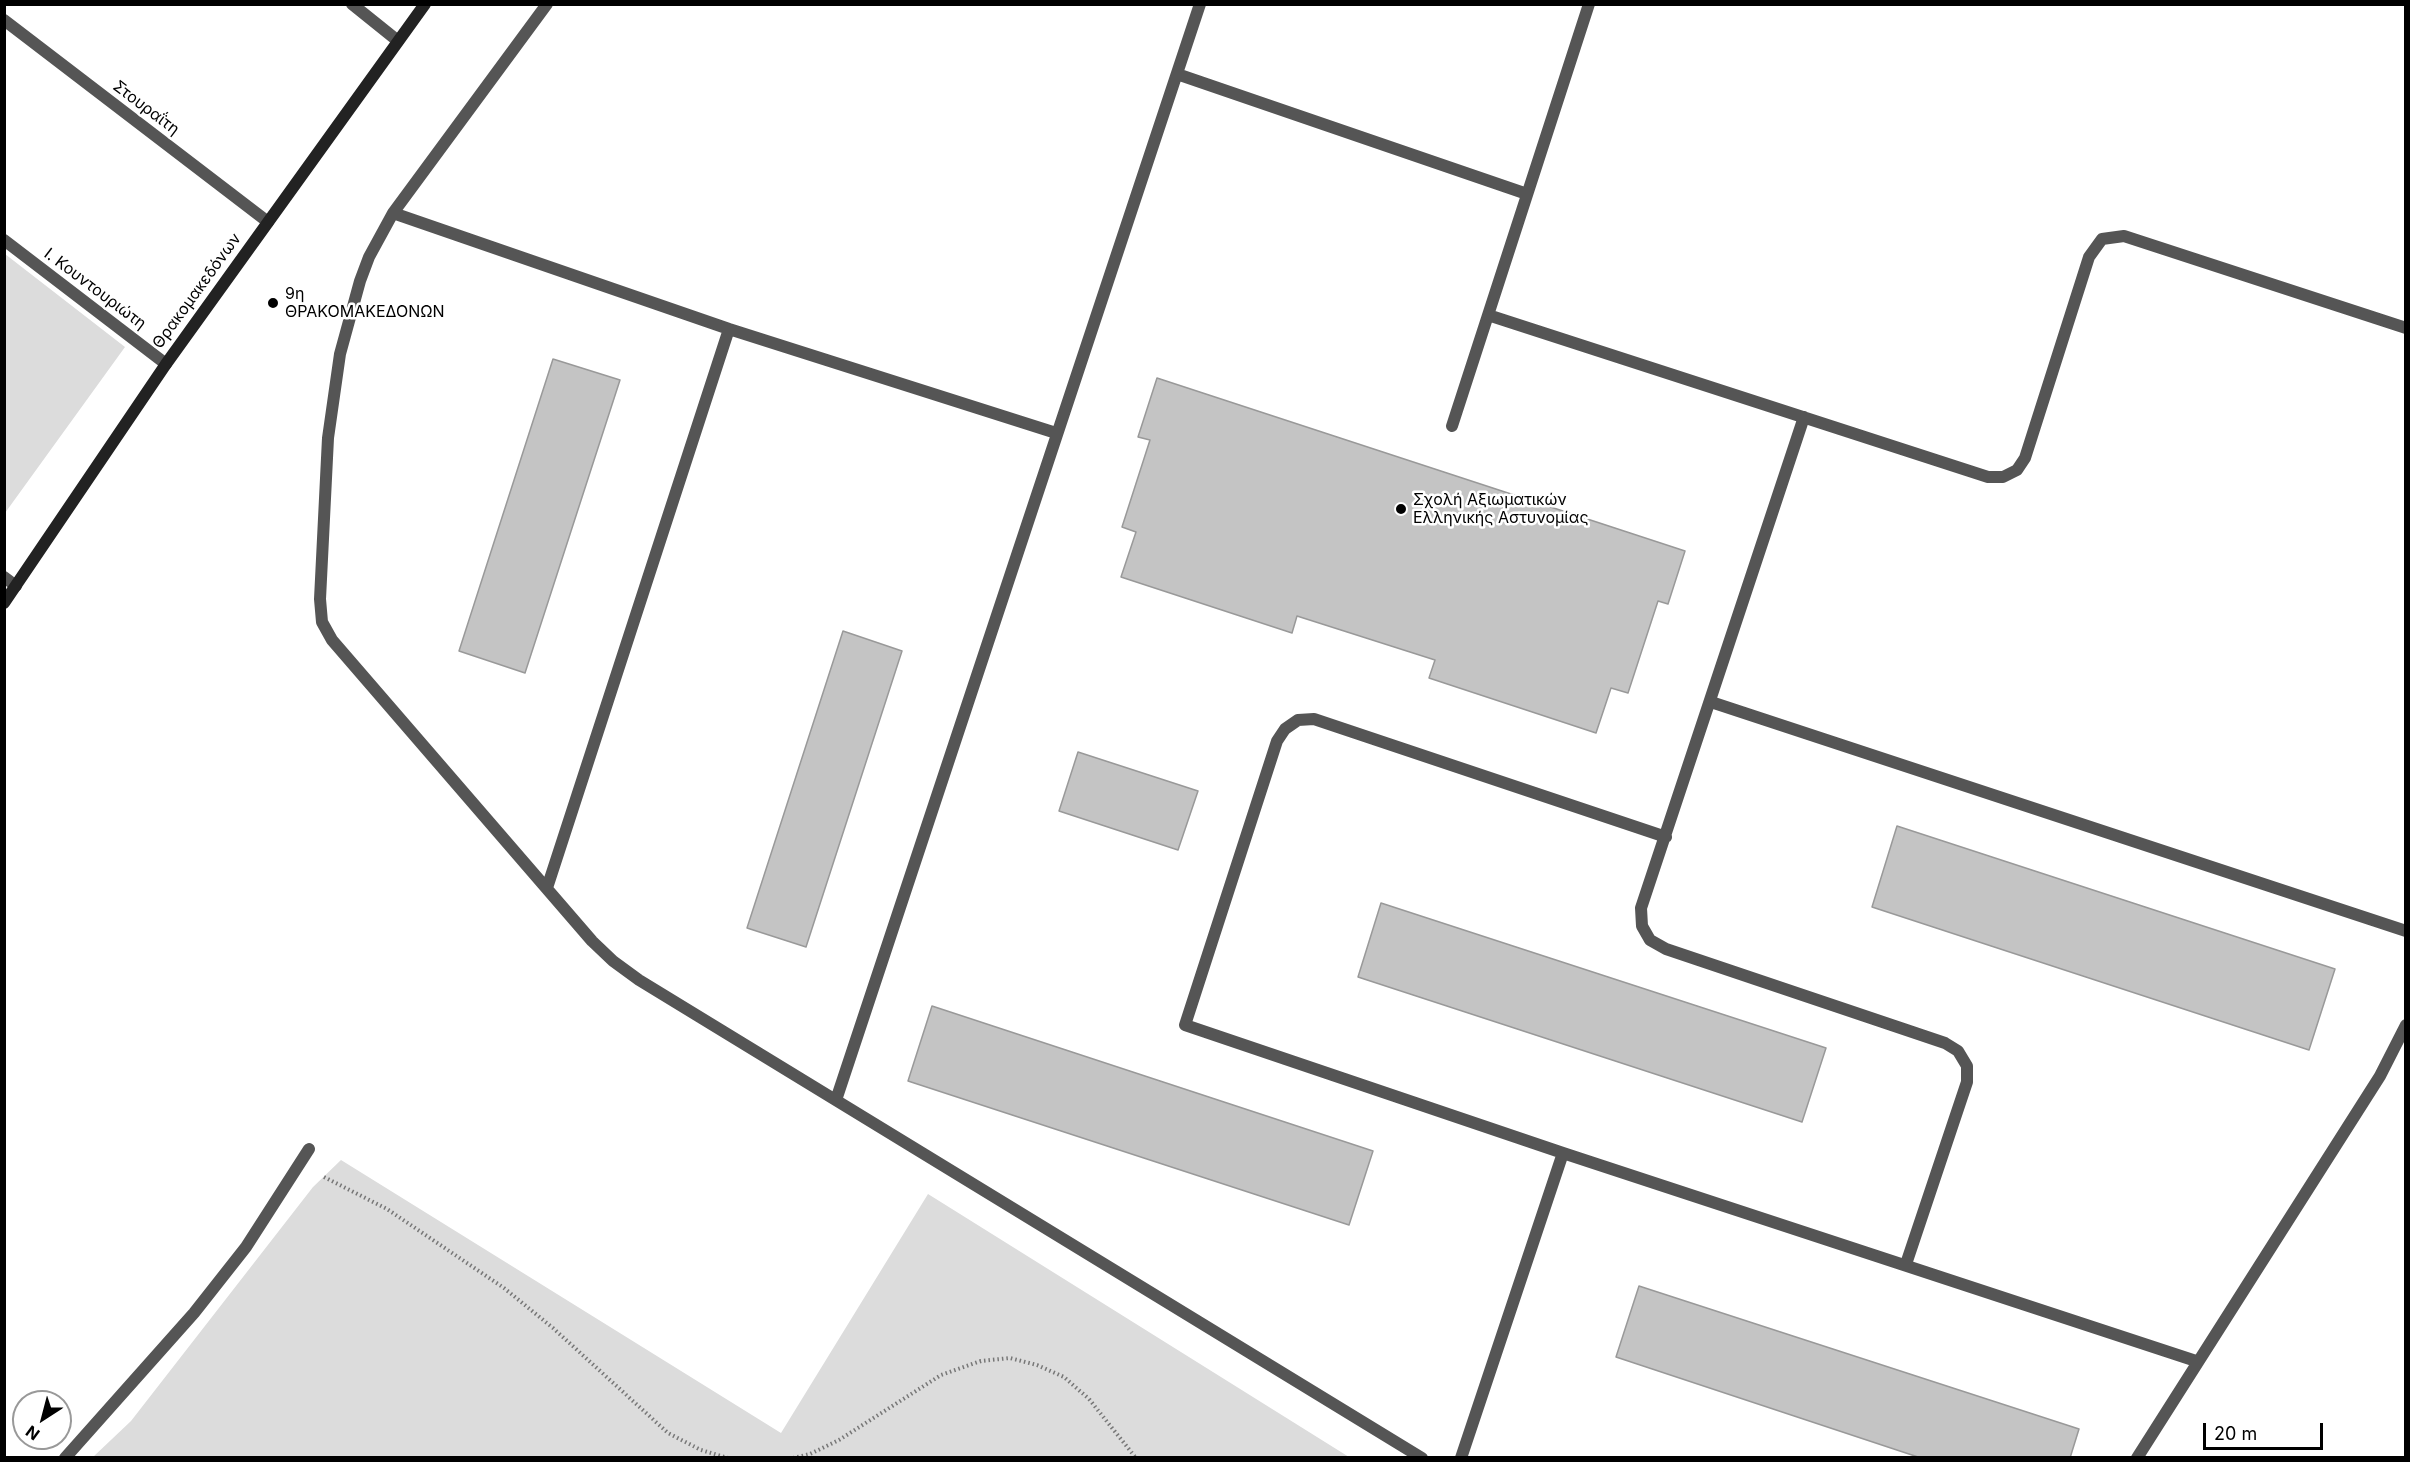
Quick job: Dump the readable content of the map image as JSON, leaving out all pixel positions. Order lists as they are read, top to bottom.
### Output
{
  "streets": {
    "main road": ["Θρακομακεδόνων"],
    "street": ["Στουραΐτη", "Ι. Κουντουριώτη"]
  },
  "crossings": [
    ["Στουραΐτη", "Θρακομακεδόνων"],
    ["Ι. Κουντουριώτη", "Θρακομακεδόνων"]
  ],
  "places": ["9η ΘΡΑΚΟΜΑΚΕΔΟΝΩΝ", "Σχολή Αξιωματικών Ελληνικής Αστυνομίας"],
  "scale_bar": "20 m",
  "north": "bottom left"
}
